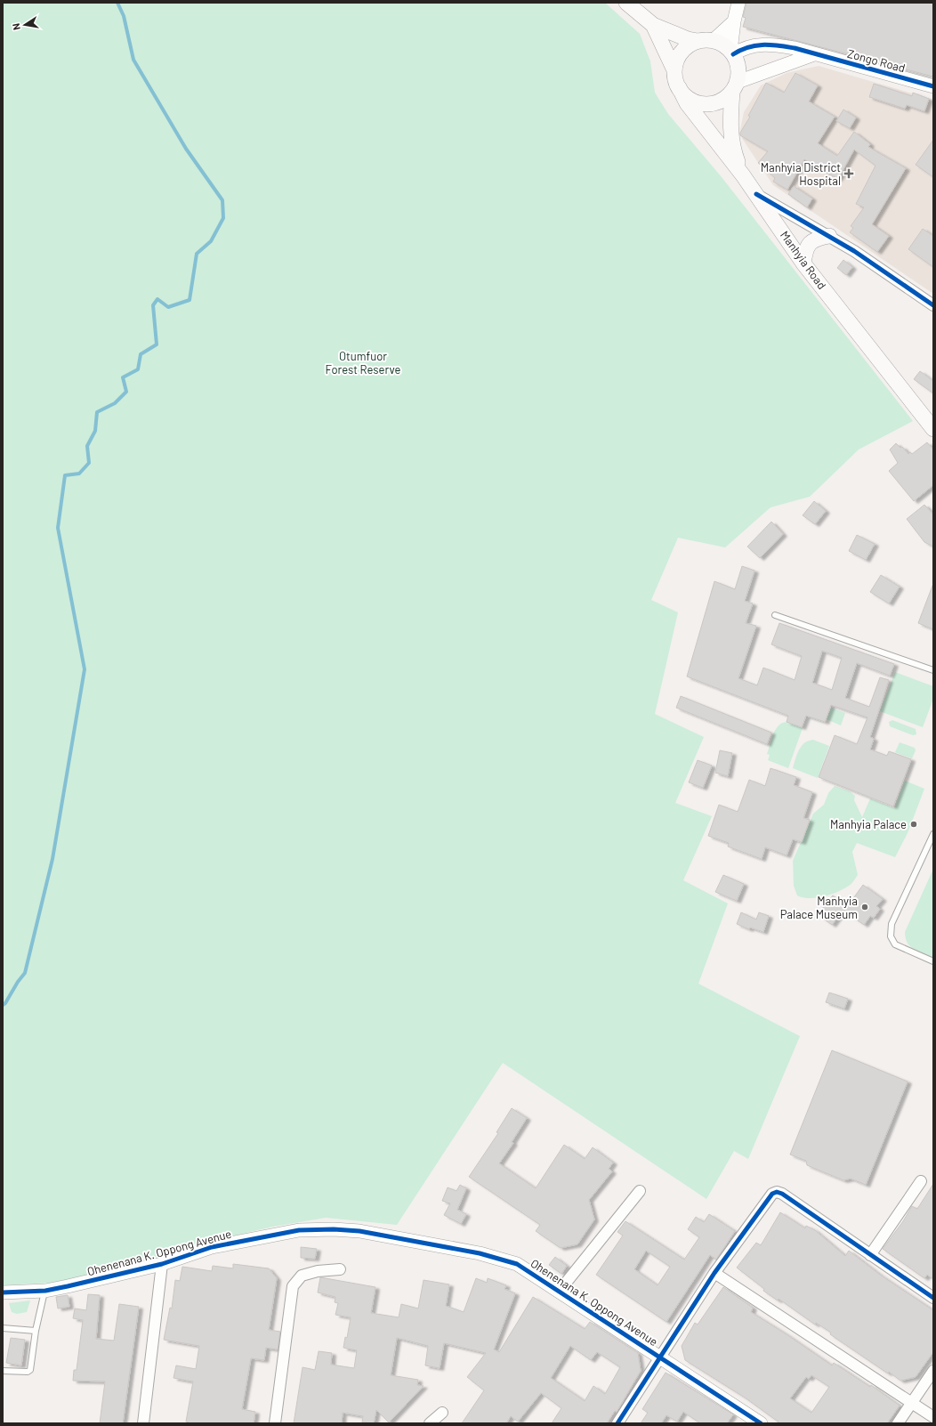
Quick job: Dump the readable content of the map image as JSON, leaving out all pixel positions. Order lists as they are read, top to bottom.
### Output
{
  "streets": {
    "main road": ["Manhyia Road"],
    "street": ["Zongo Road", "Ohenenana K. Oppong Avenue"]
  },
  "crossings": [
    ["Zongo Road", "Manhyia Road"]
  ],
  "parks": ["Otumfuor Forest Reserve"],
  "places": {
    "health": ["Manhyia District Hospital"],
    "other": ["Manhyia Palace", "Manhyia Palace Museum"]
  },
  "north": "left"
}
